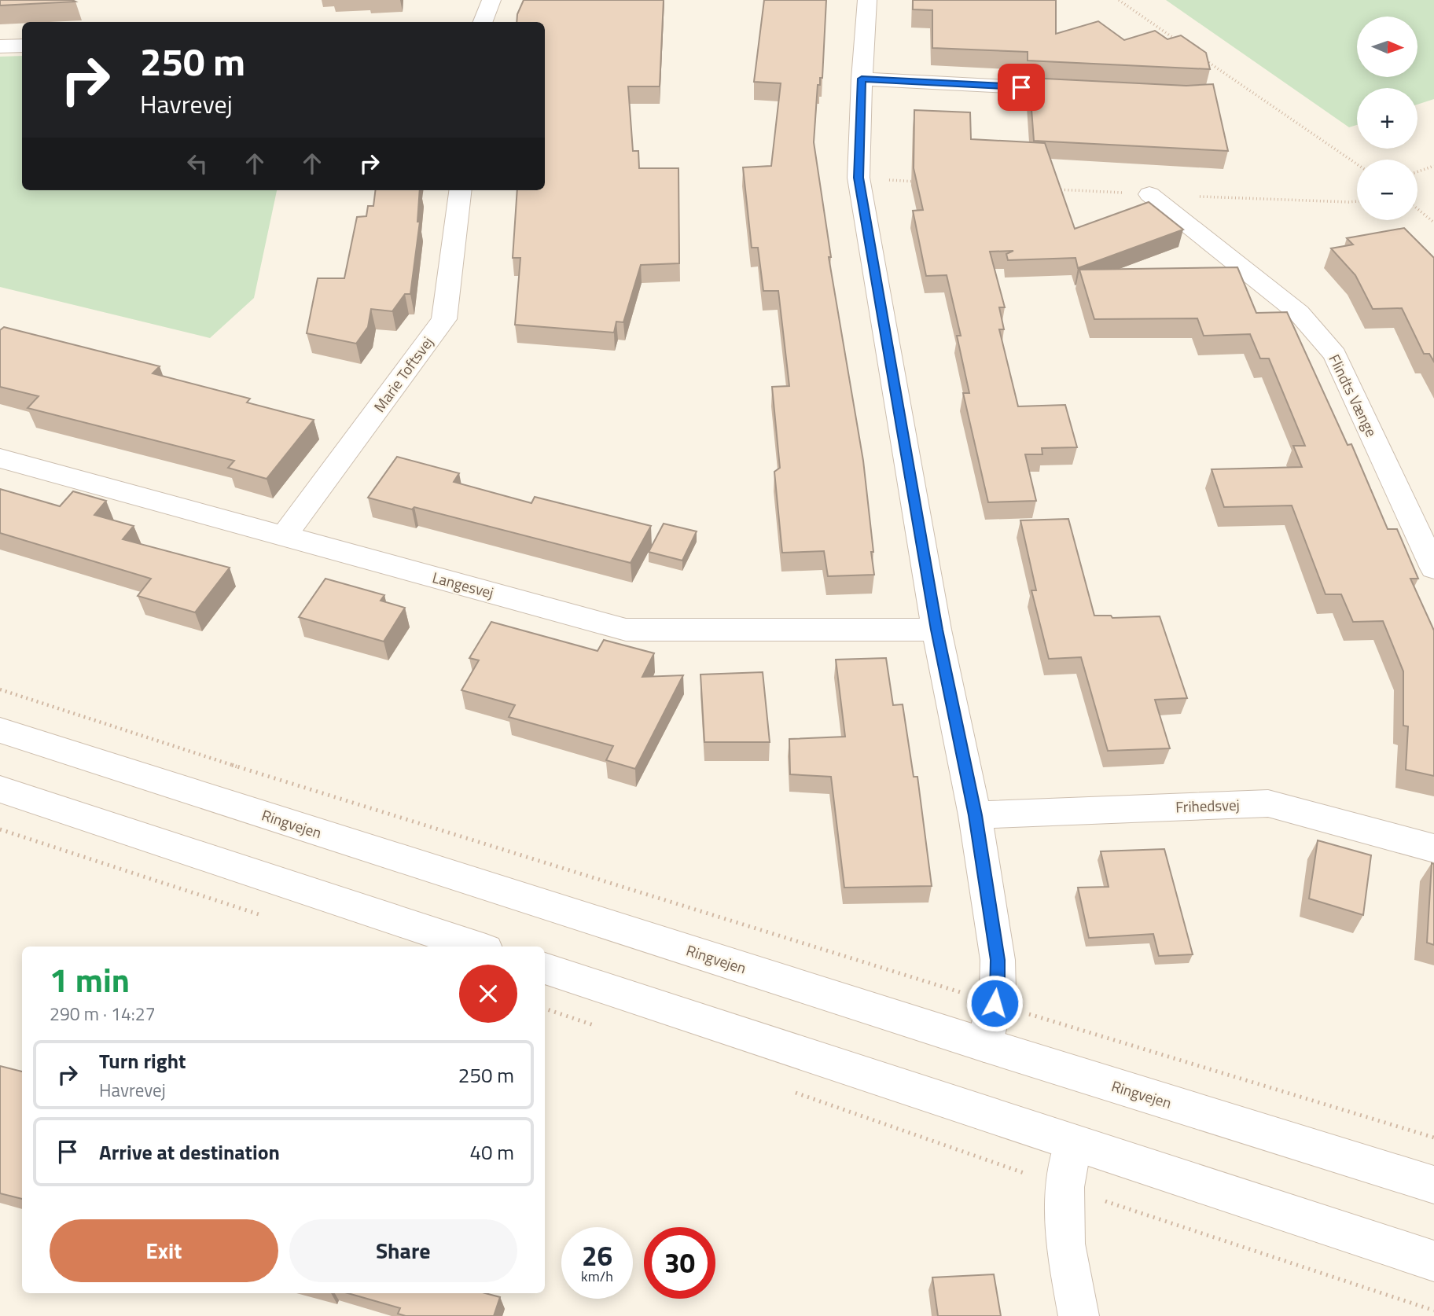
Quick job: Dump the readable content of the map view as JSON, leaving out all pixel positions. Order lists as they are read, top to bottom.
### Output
{
  "streets": {
    "street": [
      "Marie Toftsvej",
      "Flindts Vænge",
      "Langesvej",
      "Frihedsvej",
      "Ringvejen"
    ]
  },
  "crossings": [
    ["Marie Toftsvej", "Langesvej"]
  ],
  "north": "right",
  "page": {
    "map_buttons": ["+", "−"],
    "turn": ["250 m", "Havrevej"],
    "heading": ["1 min", "290 m · 14:27"],
    "list": [
      {
        "name": "Turn right",
        "note": "Havrevej",
        "value": "250 m"
      },
      {
        "name": "Arrive at destination",
        "value": "40 m"
      }
    ],
    "buttons": ["Exit", "Share"],
    "speed": "26 km/h",
    "limit": "30"
  }
}
